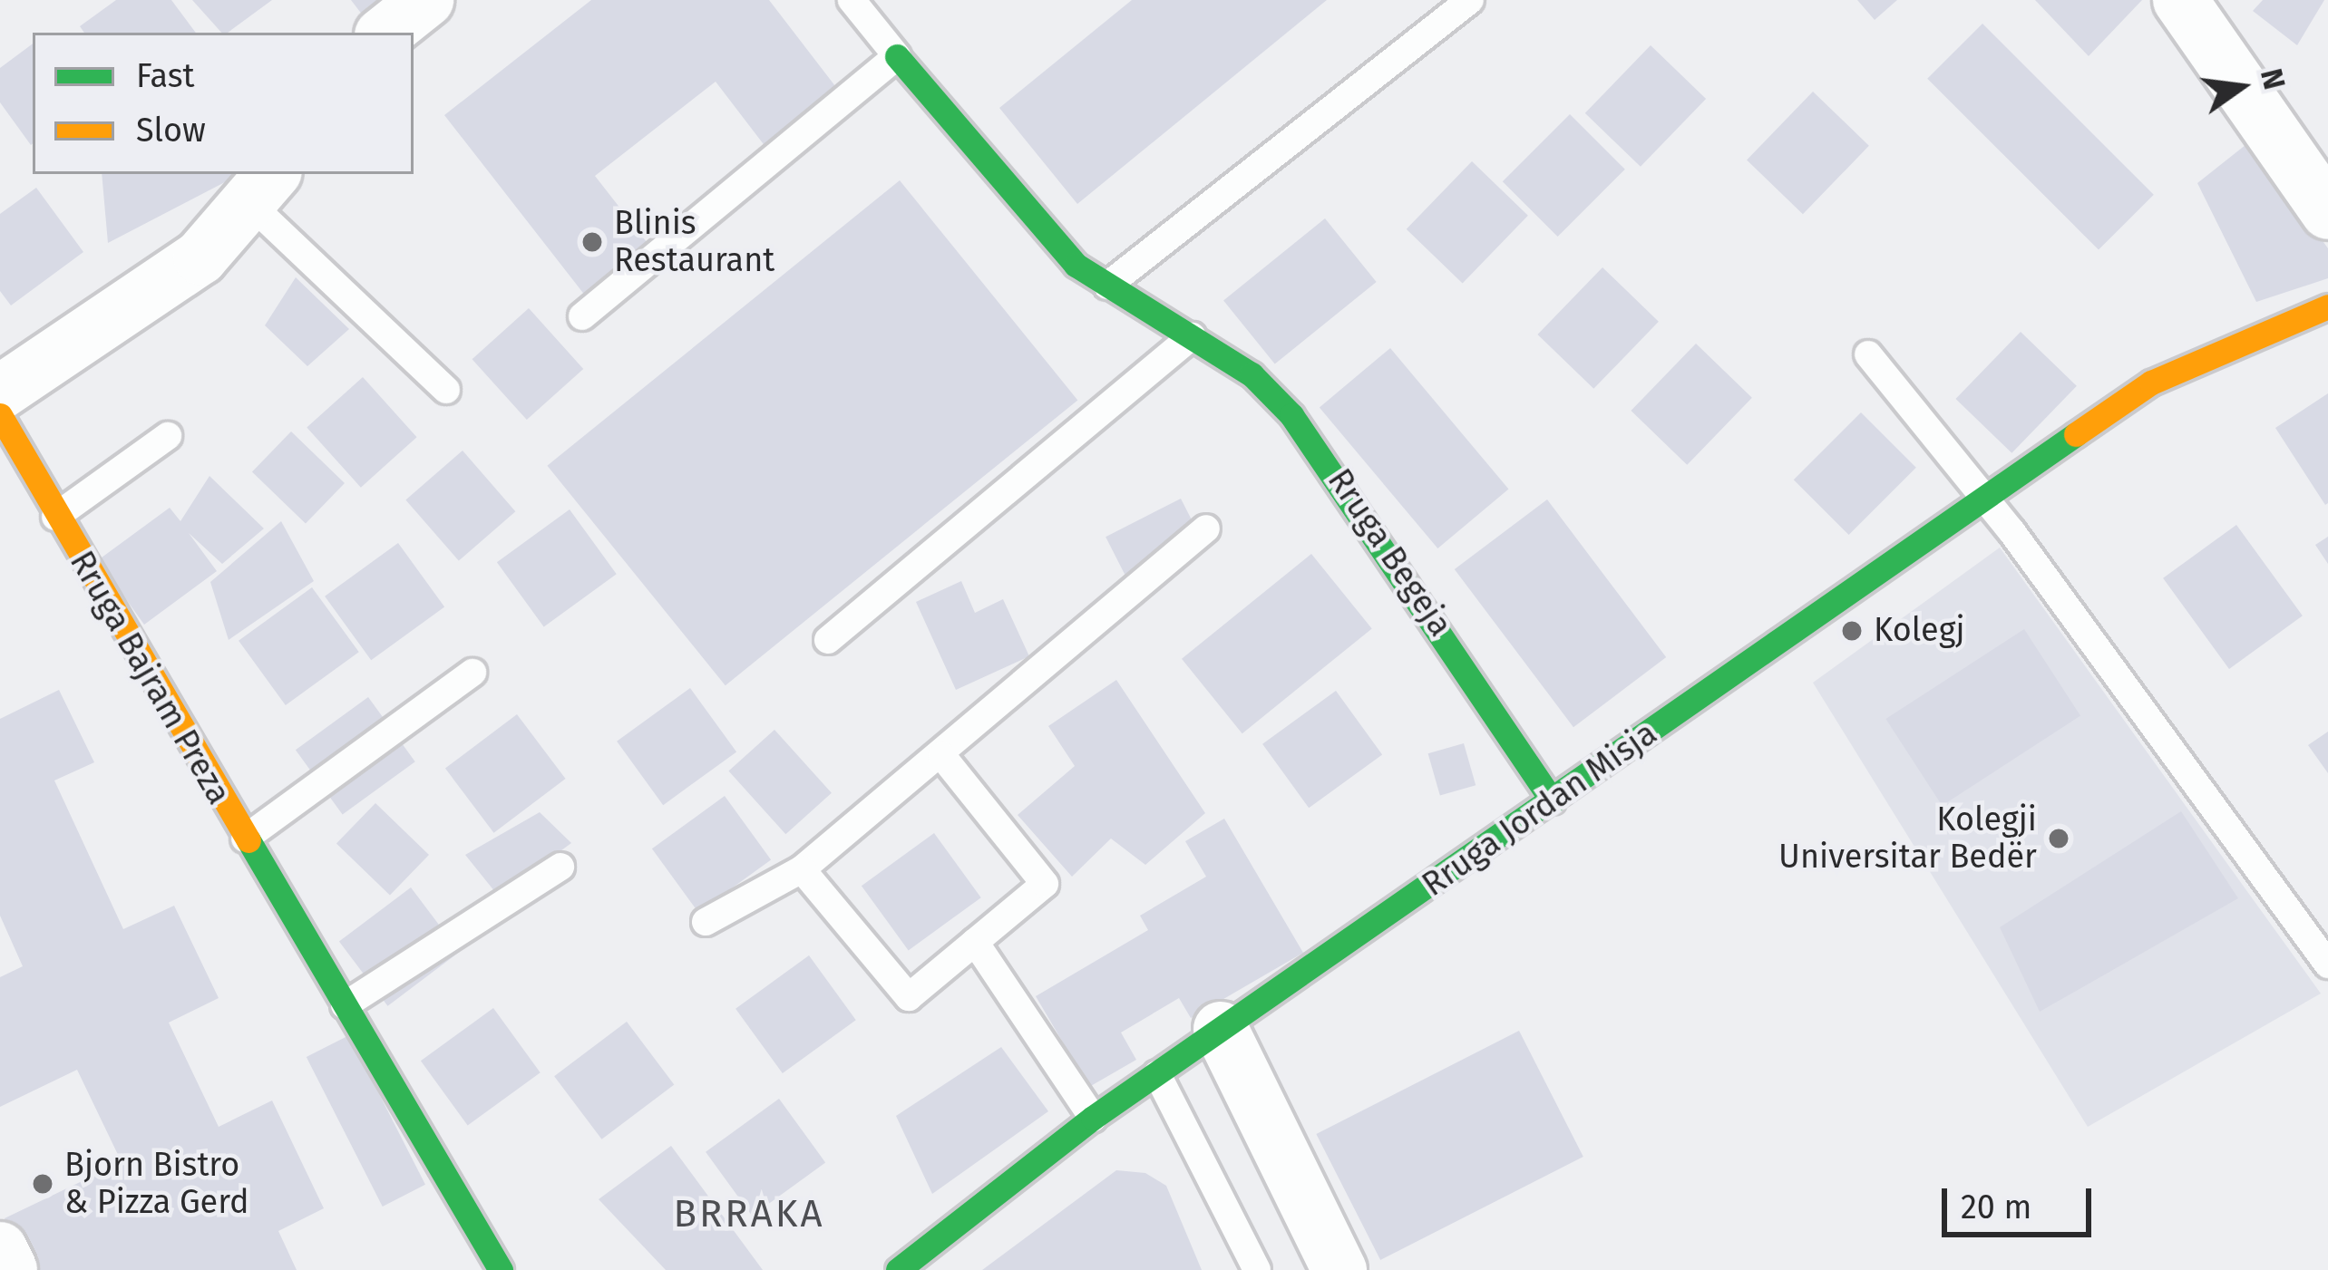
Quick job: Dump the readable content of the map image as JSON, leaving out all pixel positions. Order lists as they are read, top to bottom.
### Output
{
  "streets": {
    "street": ["Rruga Begeja", "Rruga Bajram Preza", "Rruga Jordan Misja"]
  },
  "crossings": [
    ["Rruga Begeja", "Rruga Jordan Misja"]
  ],
  "districts": ["BRRAKA"],
  "places": [
    "Blinis Restaurant",
    "Kolegj",
    "Kolegji Universitar Bedër",
    "Bjorn Bistro & Pizza Gerd"
  ],
  "legend": ["Fast", "Slow"],
  "scale_bar": "20 m",
  "north": "right"
}
